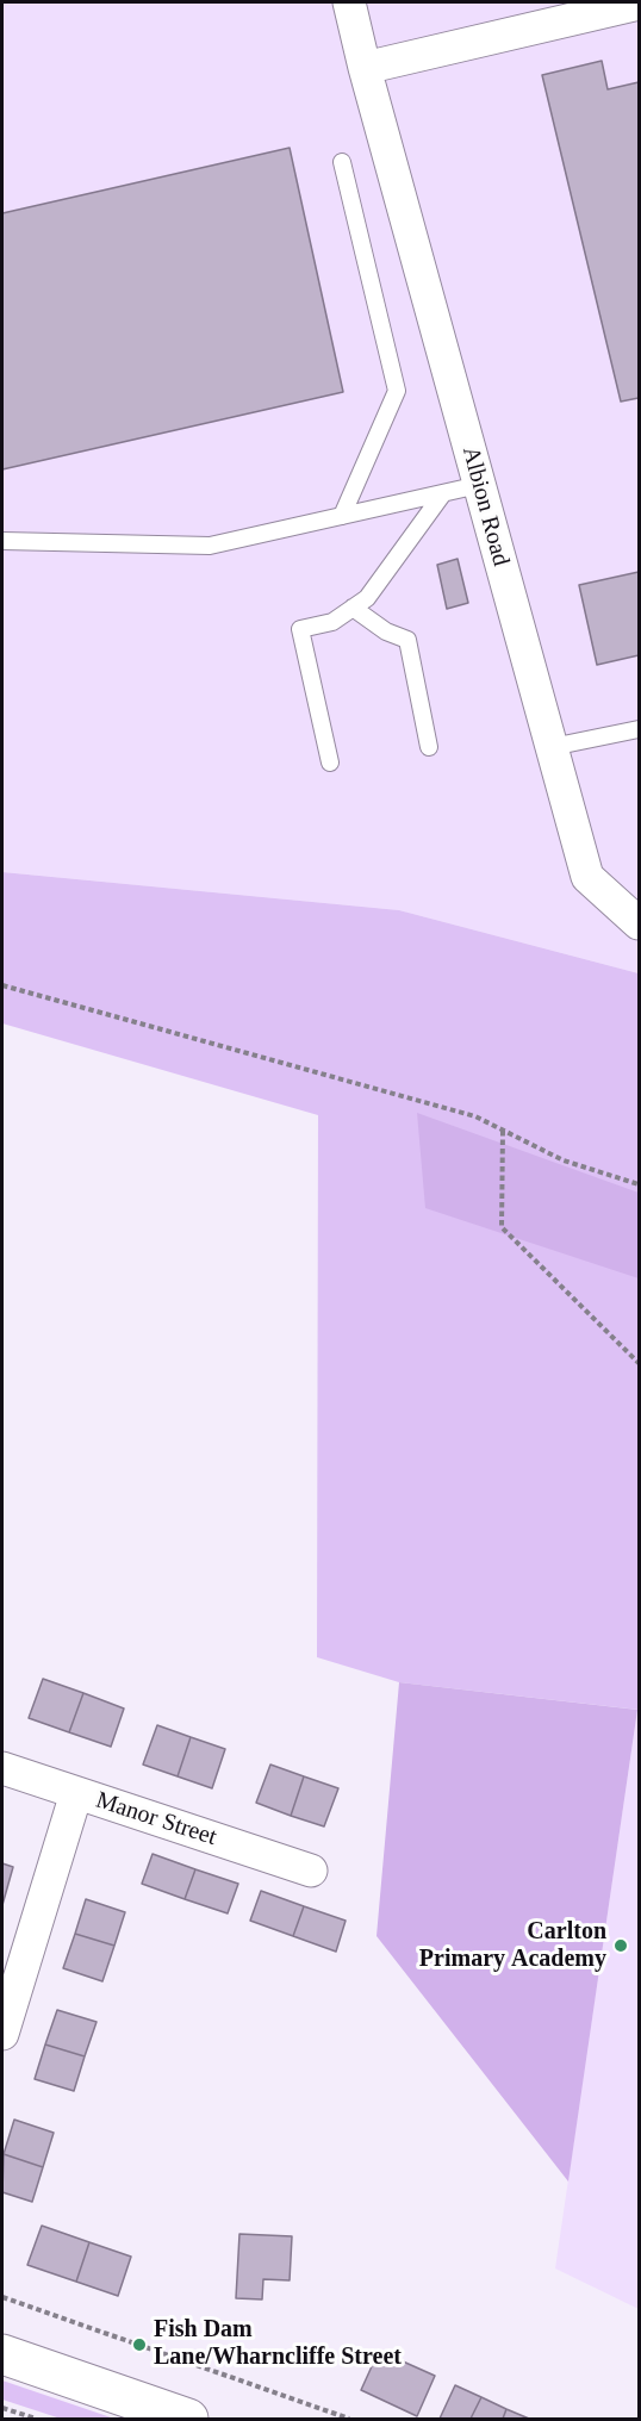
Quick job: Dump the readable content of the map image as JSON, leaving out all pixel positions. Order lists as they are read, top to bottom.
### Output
{
  "streets": {
    "street": ["Albion Road", "Manor Street"]
  },
  "places": ["Carlton Primary Academy", "Fish Dam Lane/Wharncliffe Street"]
}
